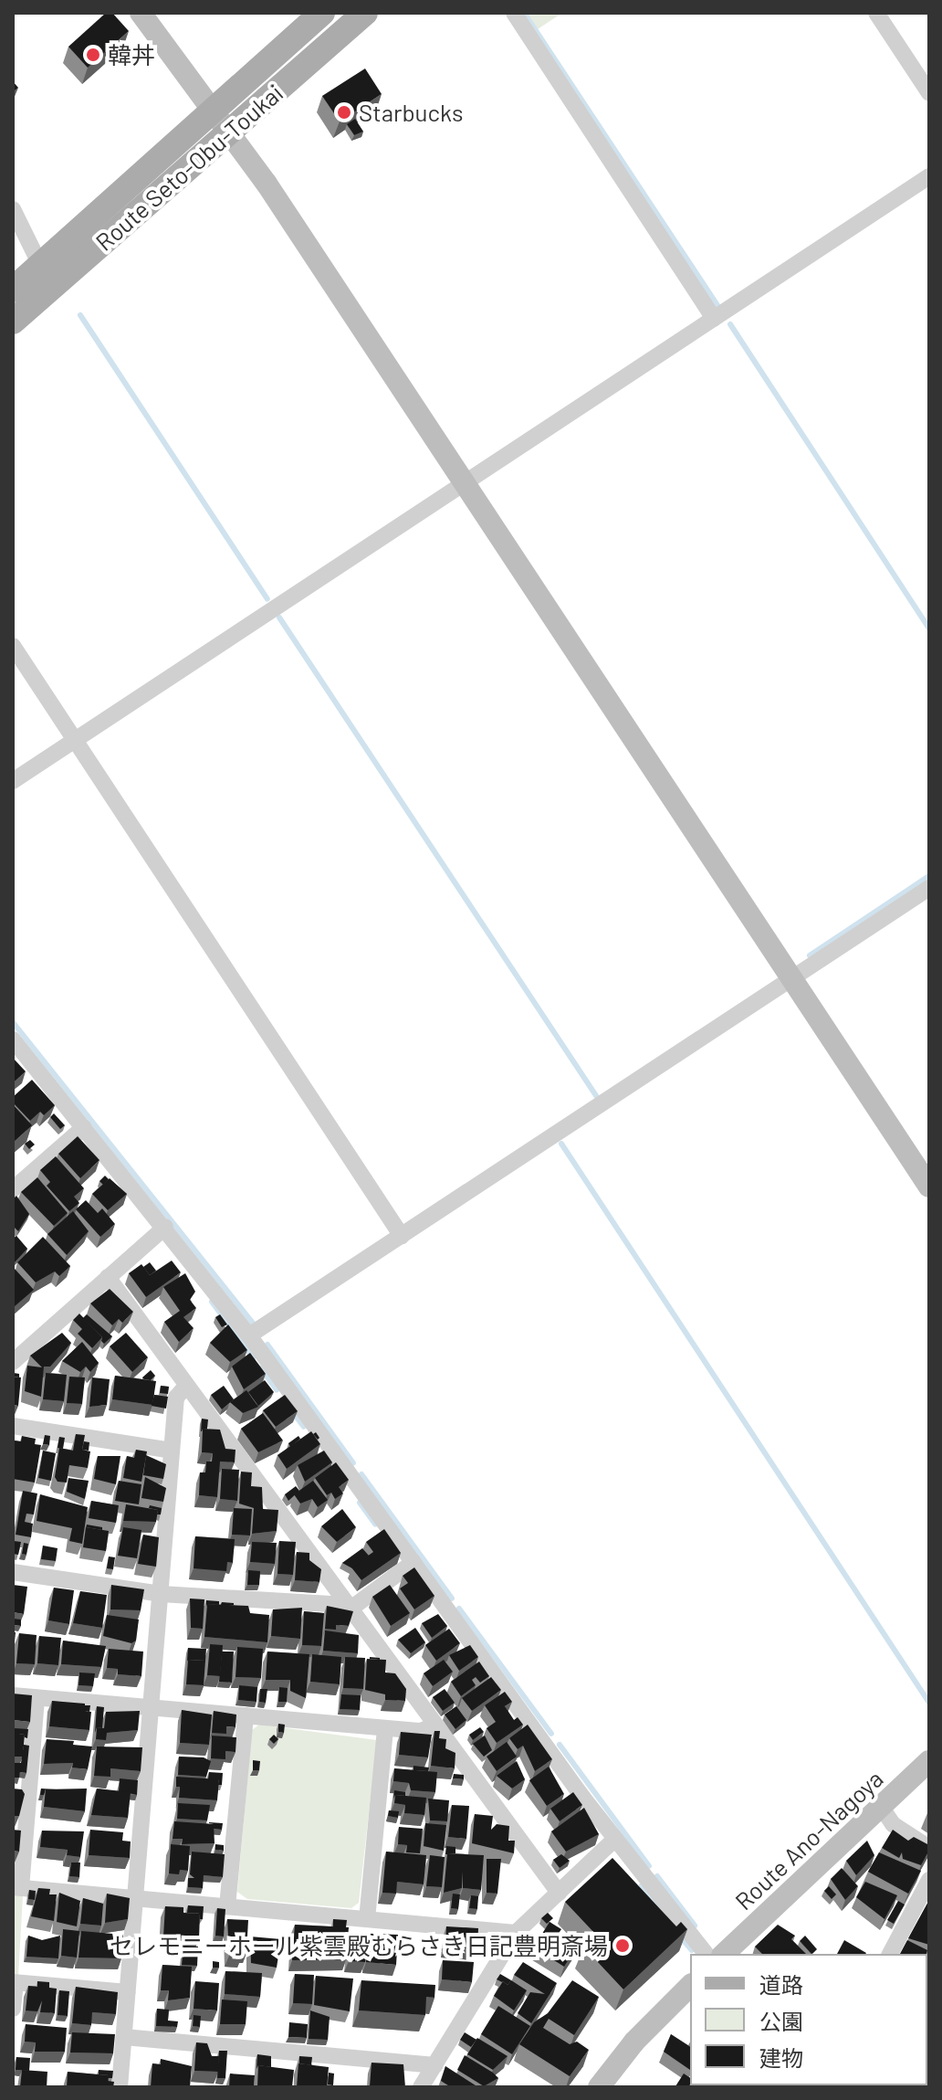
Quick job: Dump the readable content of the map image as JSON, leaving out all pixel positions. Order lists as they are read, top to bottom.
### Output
{
  "streets": {
    "main road": ["Route Seto-Obu-Toukai"],
    "street": ["Route Ano-Nagoya"]
  },
  "places": ["韓丼", "Starbucks", "セレモニーホール紫雲殿むらさき日記豊明斎場"],
  "legend": ["道路", "公園", "建物"]
}
